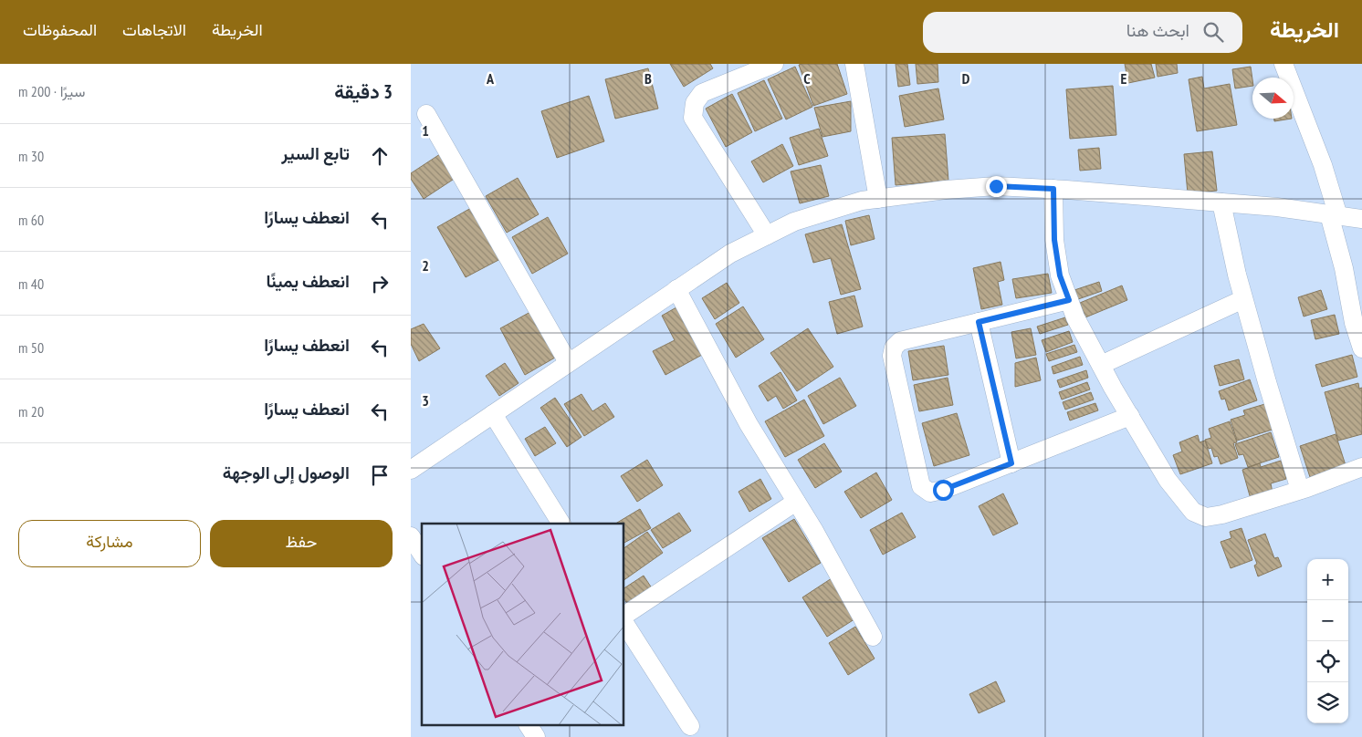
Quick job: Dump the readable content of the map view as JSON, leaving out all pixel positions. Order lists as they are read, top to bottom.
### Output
{
  "north": "right",
  "page": {
    "header": "الخريطة",
    "search": "ابحث هنا",
    "nav": ["الخريطة", "الاتجاهات", "المحفوظات"],
    "heading": ["3 دقيقة", "سيرًا · 200 m"],
    "list": [
      ["تابع السير", "30 m"],
      ["انعطف يسارًا", "60 m"],
      ["انعطف يمينًا", "40 m"],
      ["انعطف يسارًا", "50 m"],
      ["انعطف يسارًا", "20 m"],
      "الوصول إلى الوجهة"
    ],
    "buttons": ["حفظ", "مشاركة"],
    "map_buttons": ["+", "−"]
  },
  "grid": {
    "columns": [
      "A",
      "B",
      "C",
      "D",
      "E"
    ],
    "rows": ["1", "2", "3"]
  }
}
